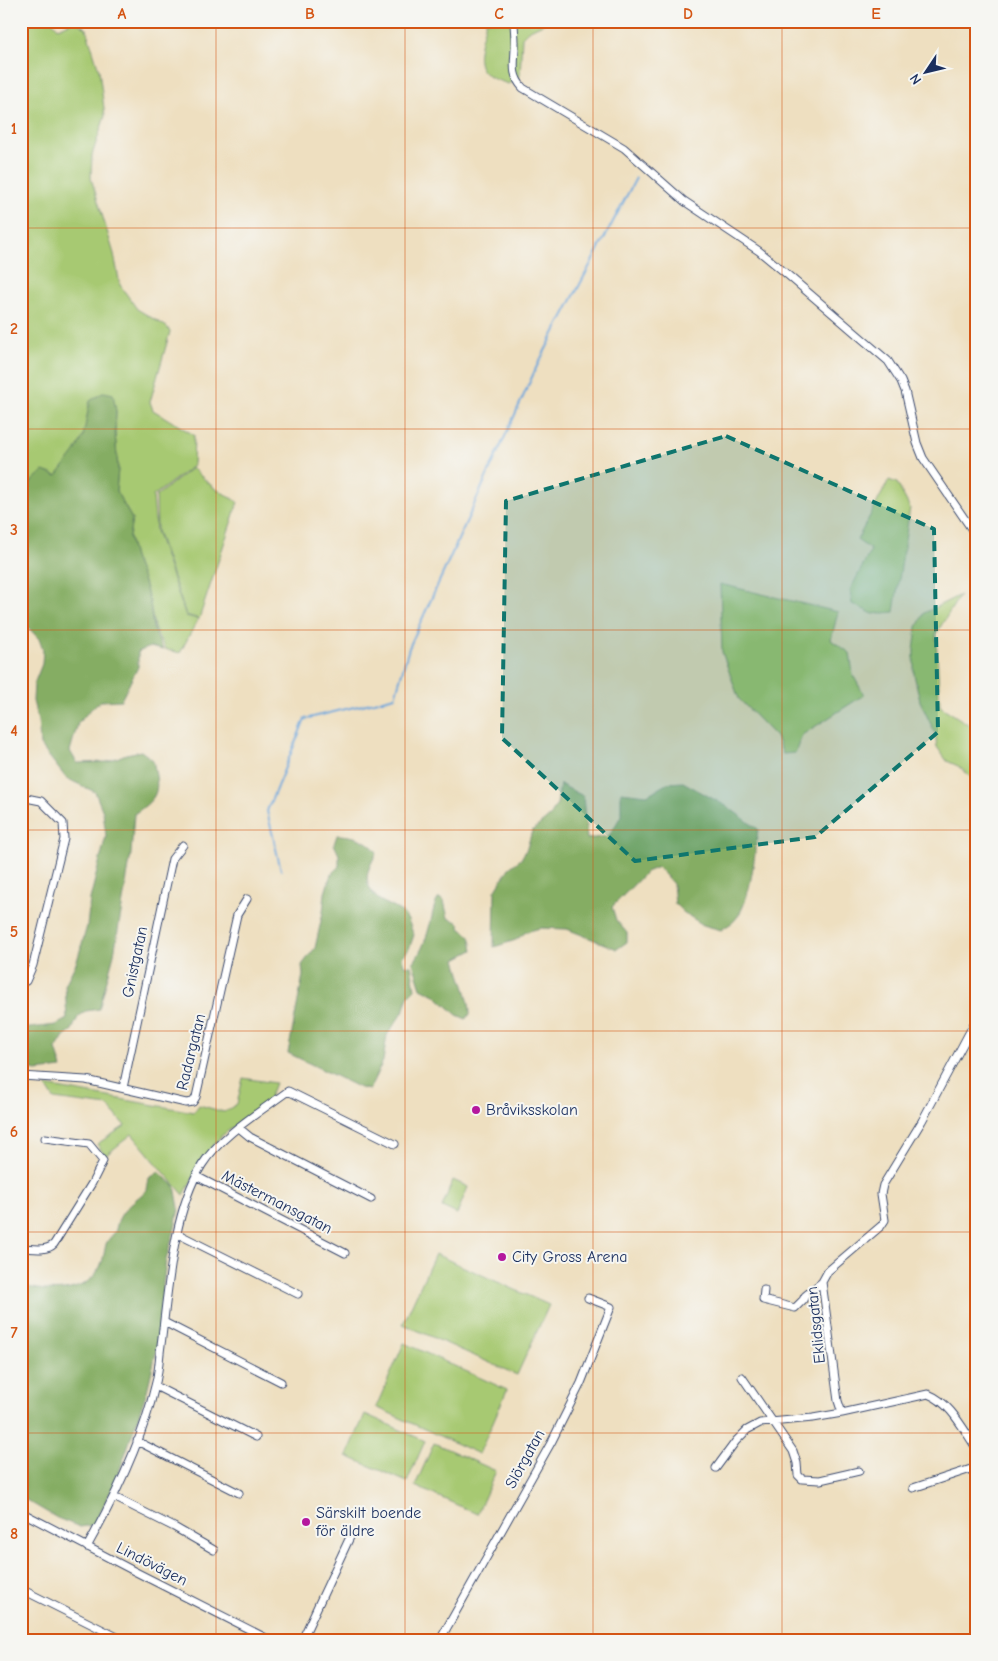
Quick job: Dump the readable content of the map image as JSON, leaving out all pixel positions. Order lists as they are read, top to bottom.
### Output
{
  "streets": {
    "street": [
      "Gnistgatan",
      "Radargatan",
      "Mästermansgatan",
      "Eklidsgatan",
      "Slörgatan",
      "Lindövägen"
    ]
  },
  "crossings": [
    ["Gnistgatan", "Radargatan"],
    ["Mästermansgatan", "Lindövägen"]
  ],
  "places": ["Bråviksskolan", "City Gross Arena", "Särskilt boende för äldre"],
  "north": "bottom left",
  "grid": {
    "columns": [
      "A",
      "B",
      "C",
      "D",
      "E"
    ],
    "rows": [
      "1",
      "2",
      "3",
      "4",
      "5",
      "6",
      "7",
      "8"
    ]
  }
}
